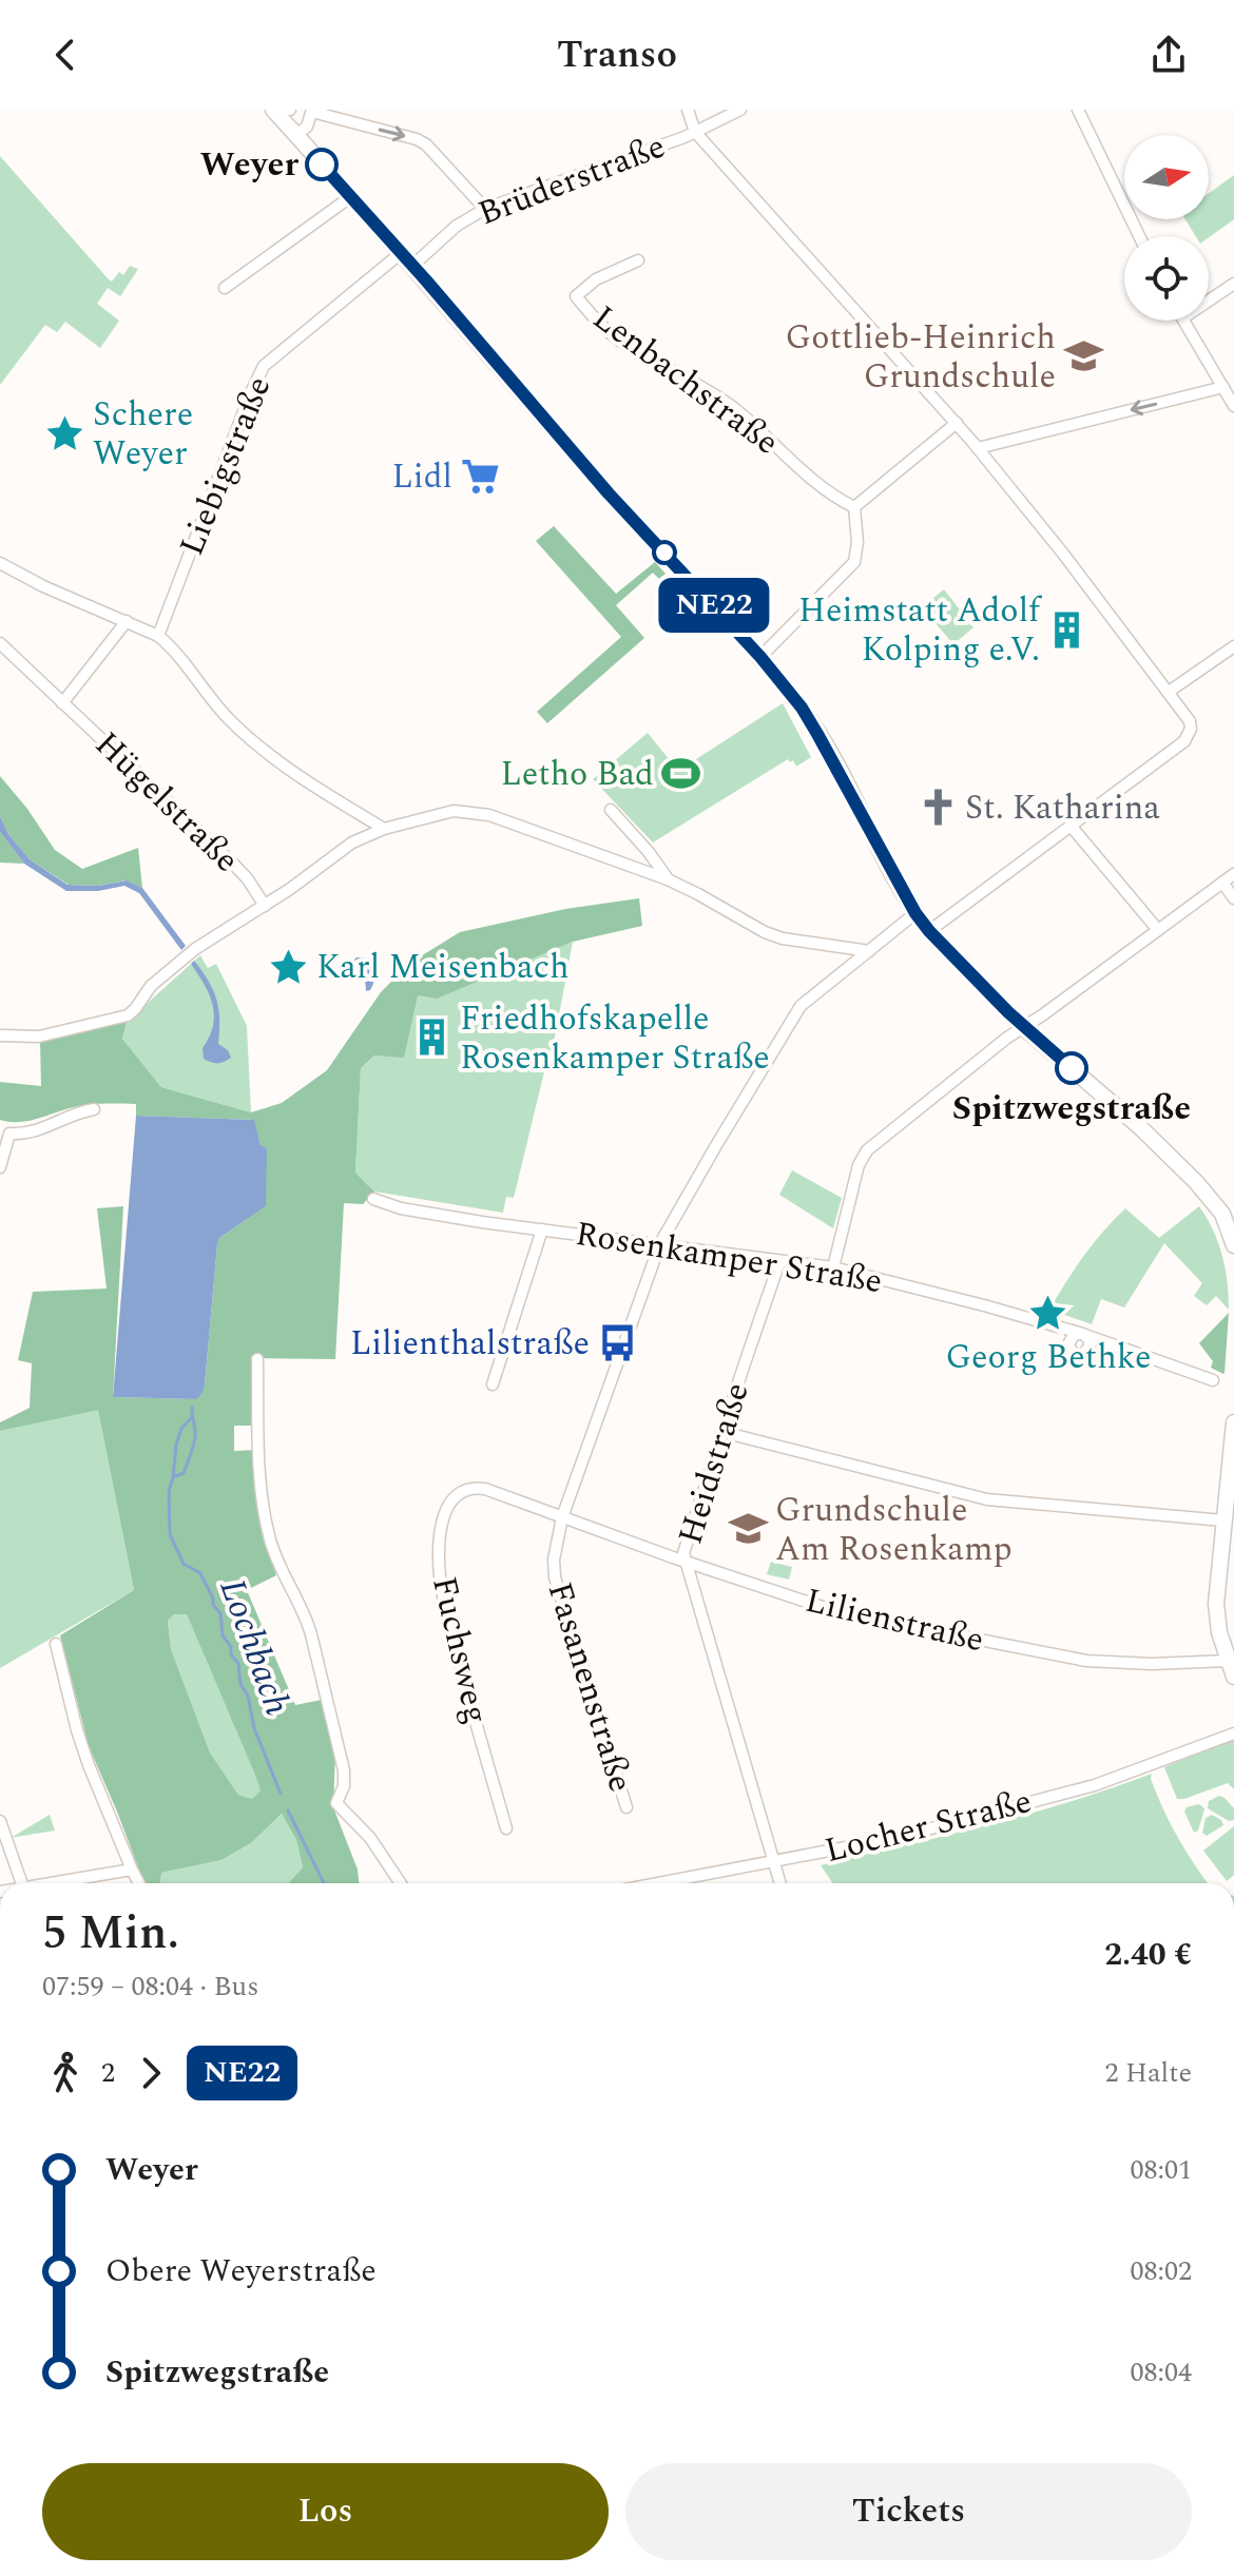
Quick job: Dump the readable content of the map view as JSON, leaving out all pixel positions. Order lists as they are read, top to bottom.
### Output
{
  "streets": {
    "street": [
      "Brüderstraße",
      "Lenbachstraße",
      "Liebigstraße",
      "Hügelstraße",
      "Rosenkamper Straße",
      "Heidstraße",
      "Lilienstraße",
      "Fuchsweg",
      "Fasanenstraße",
      "Locher Straße"
    ]
  },
  "crossings": [
    ["Rosenkamper Straße", "Heidstraße"],
    ["Heidstraße", "Lilienstraße"],
    ["Heidstraße", "Locher Straße"],
    ["Lilienstraße", "Fuchsweg"],
    ["Lilienstraße", "Fasanenstraße"]
  ],
  "water": ["Lochbach"],
  "places": {
    "other": ["Weyer", "Spitzwegstraße"],
    "school or university": ["Gottlieb-Heinrich Grundschule", "Grundschule Am Rosenkamp"],
    "place": ["Schere Weyer", "Karl Meisenbach", "Georg Bethke"],
    "supermarket": ["Lidl"],
    "building": ["Heimstatt Adolf Kolping e.V.", "Friedhofskapelle Rosenkamper Straße"],
    "sports": ["Letho Bad"],
    "church": ["St. Katharina"],
    "bus stop": ["Lilienthalstraße"]
  },
  "lines": ["bus line NE22"],
  "north": "right",
  "page": {
    "header": "Transo",
    "on_map": "NE22",
    "heading": ["5 Min.", "07:59 – 08:04 · Bus", "2.40 €"],
    "legs": ["2", "NE22", "2 Halte"],
    "list": [
      {
        "name": "Weyer",
        "value": "08:01"
      },
      {
        "name": "Obere Weyerstraße",
        "value": "08:02"
      },
      {
        "name": "Spitzwegstraße",
        "value": "08:04"
      }
    ],
    "buttons": ["Los", "Tickets"]
  }
}
